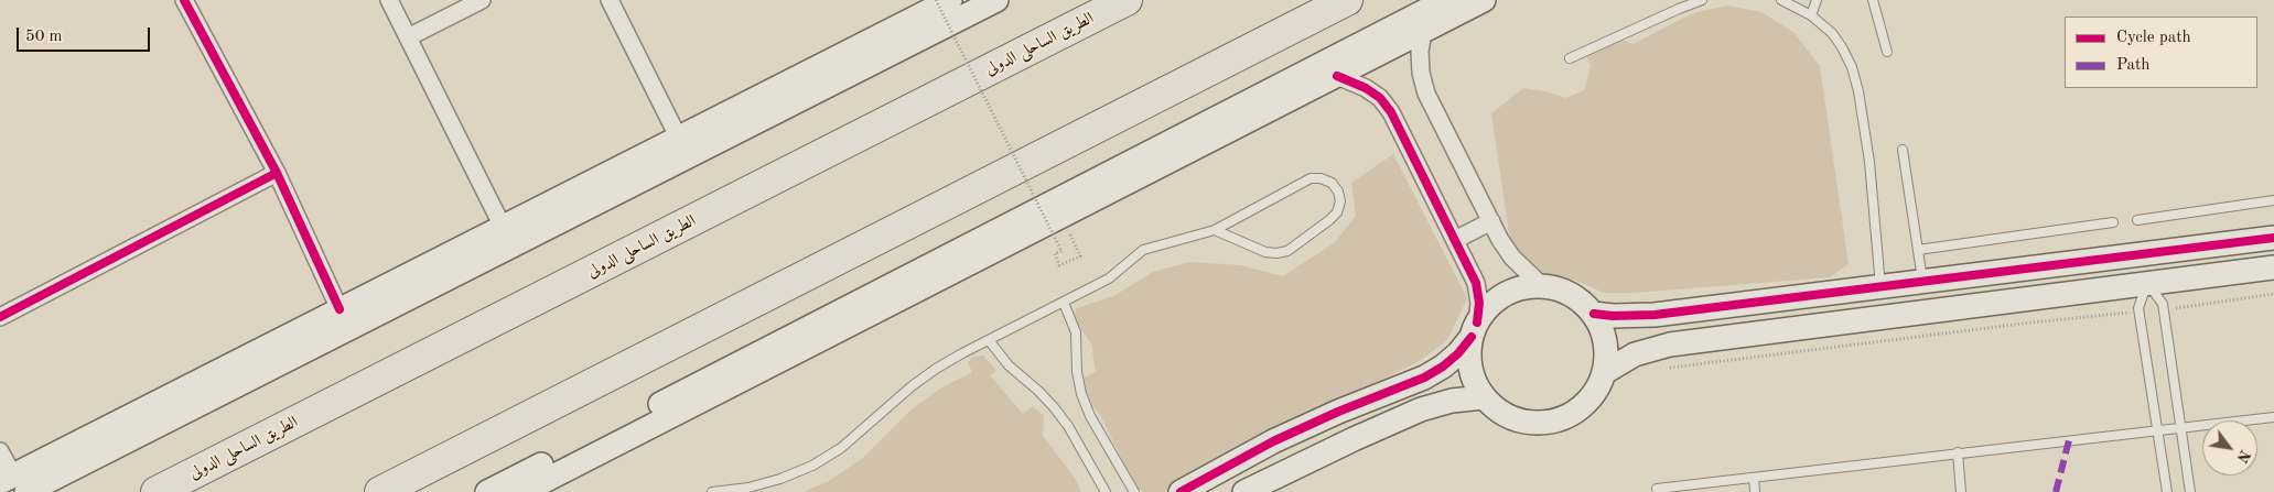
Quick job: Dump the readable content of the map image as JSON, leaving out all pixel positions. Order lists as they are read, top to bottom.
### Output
{
  "streets": {
    "highway": ["الطريق الساحلى الدولى"]
  },
  "legend": ["Cycle path", "Path"],
  "scale_bar": "50 m",
  "north": "bottom right"
}
